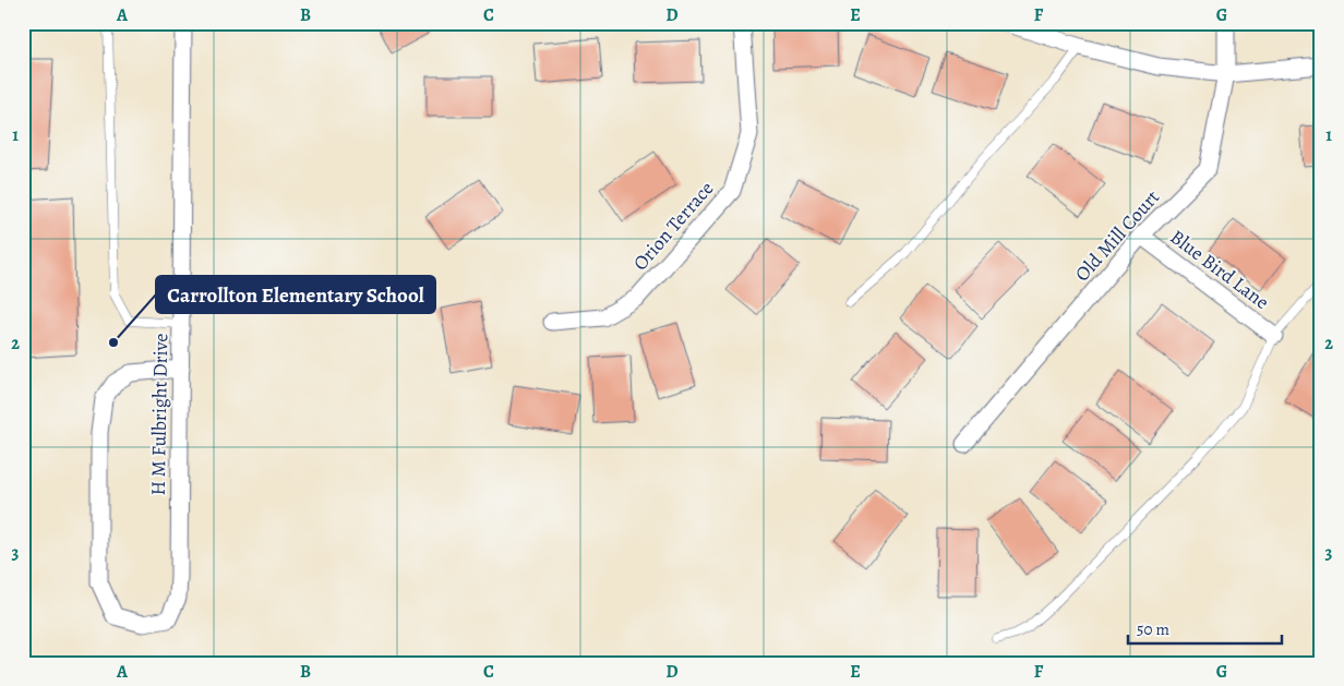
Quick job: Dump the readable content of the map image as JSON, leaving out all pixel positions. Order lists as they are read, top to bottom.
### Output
{
  "streets": {
    "street": [
      "Orion Terrace",
      "Old Mill Court",
      "Blue Bird Lane",
      "H M Fulbright Drive"
    ]
  },
  "crossings": [
    ["Old Mill Court", "Blue Bird Lane"]
  ],
  "places": ["Carrollton Elementary School"],
  "scale_bar": "50 m",
  "grid": {
    "columns": [
      "A",
      "B",
      "C",
      "D",
      "E",
      "F",
      "G"
    ],
    "rows": ["1", "2", "3"]
  }
}
